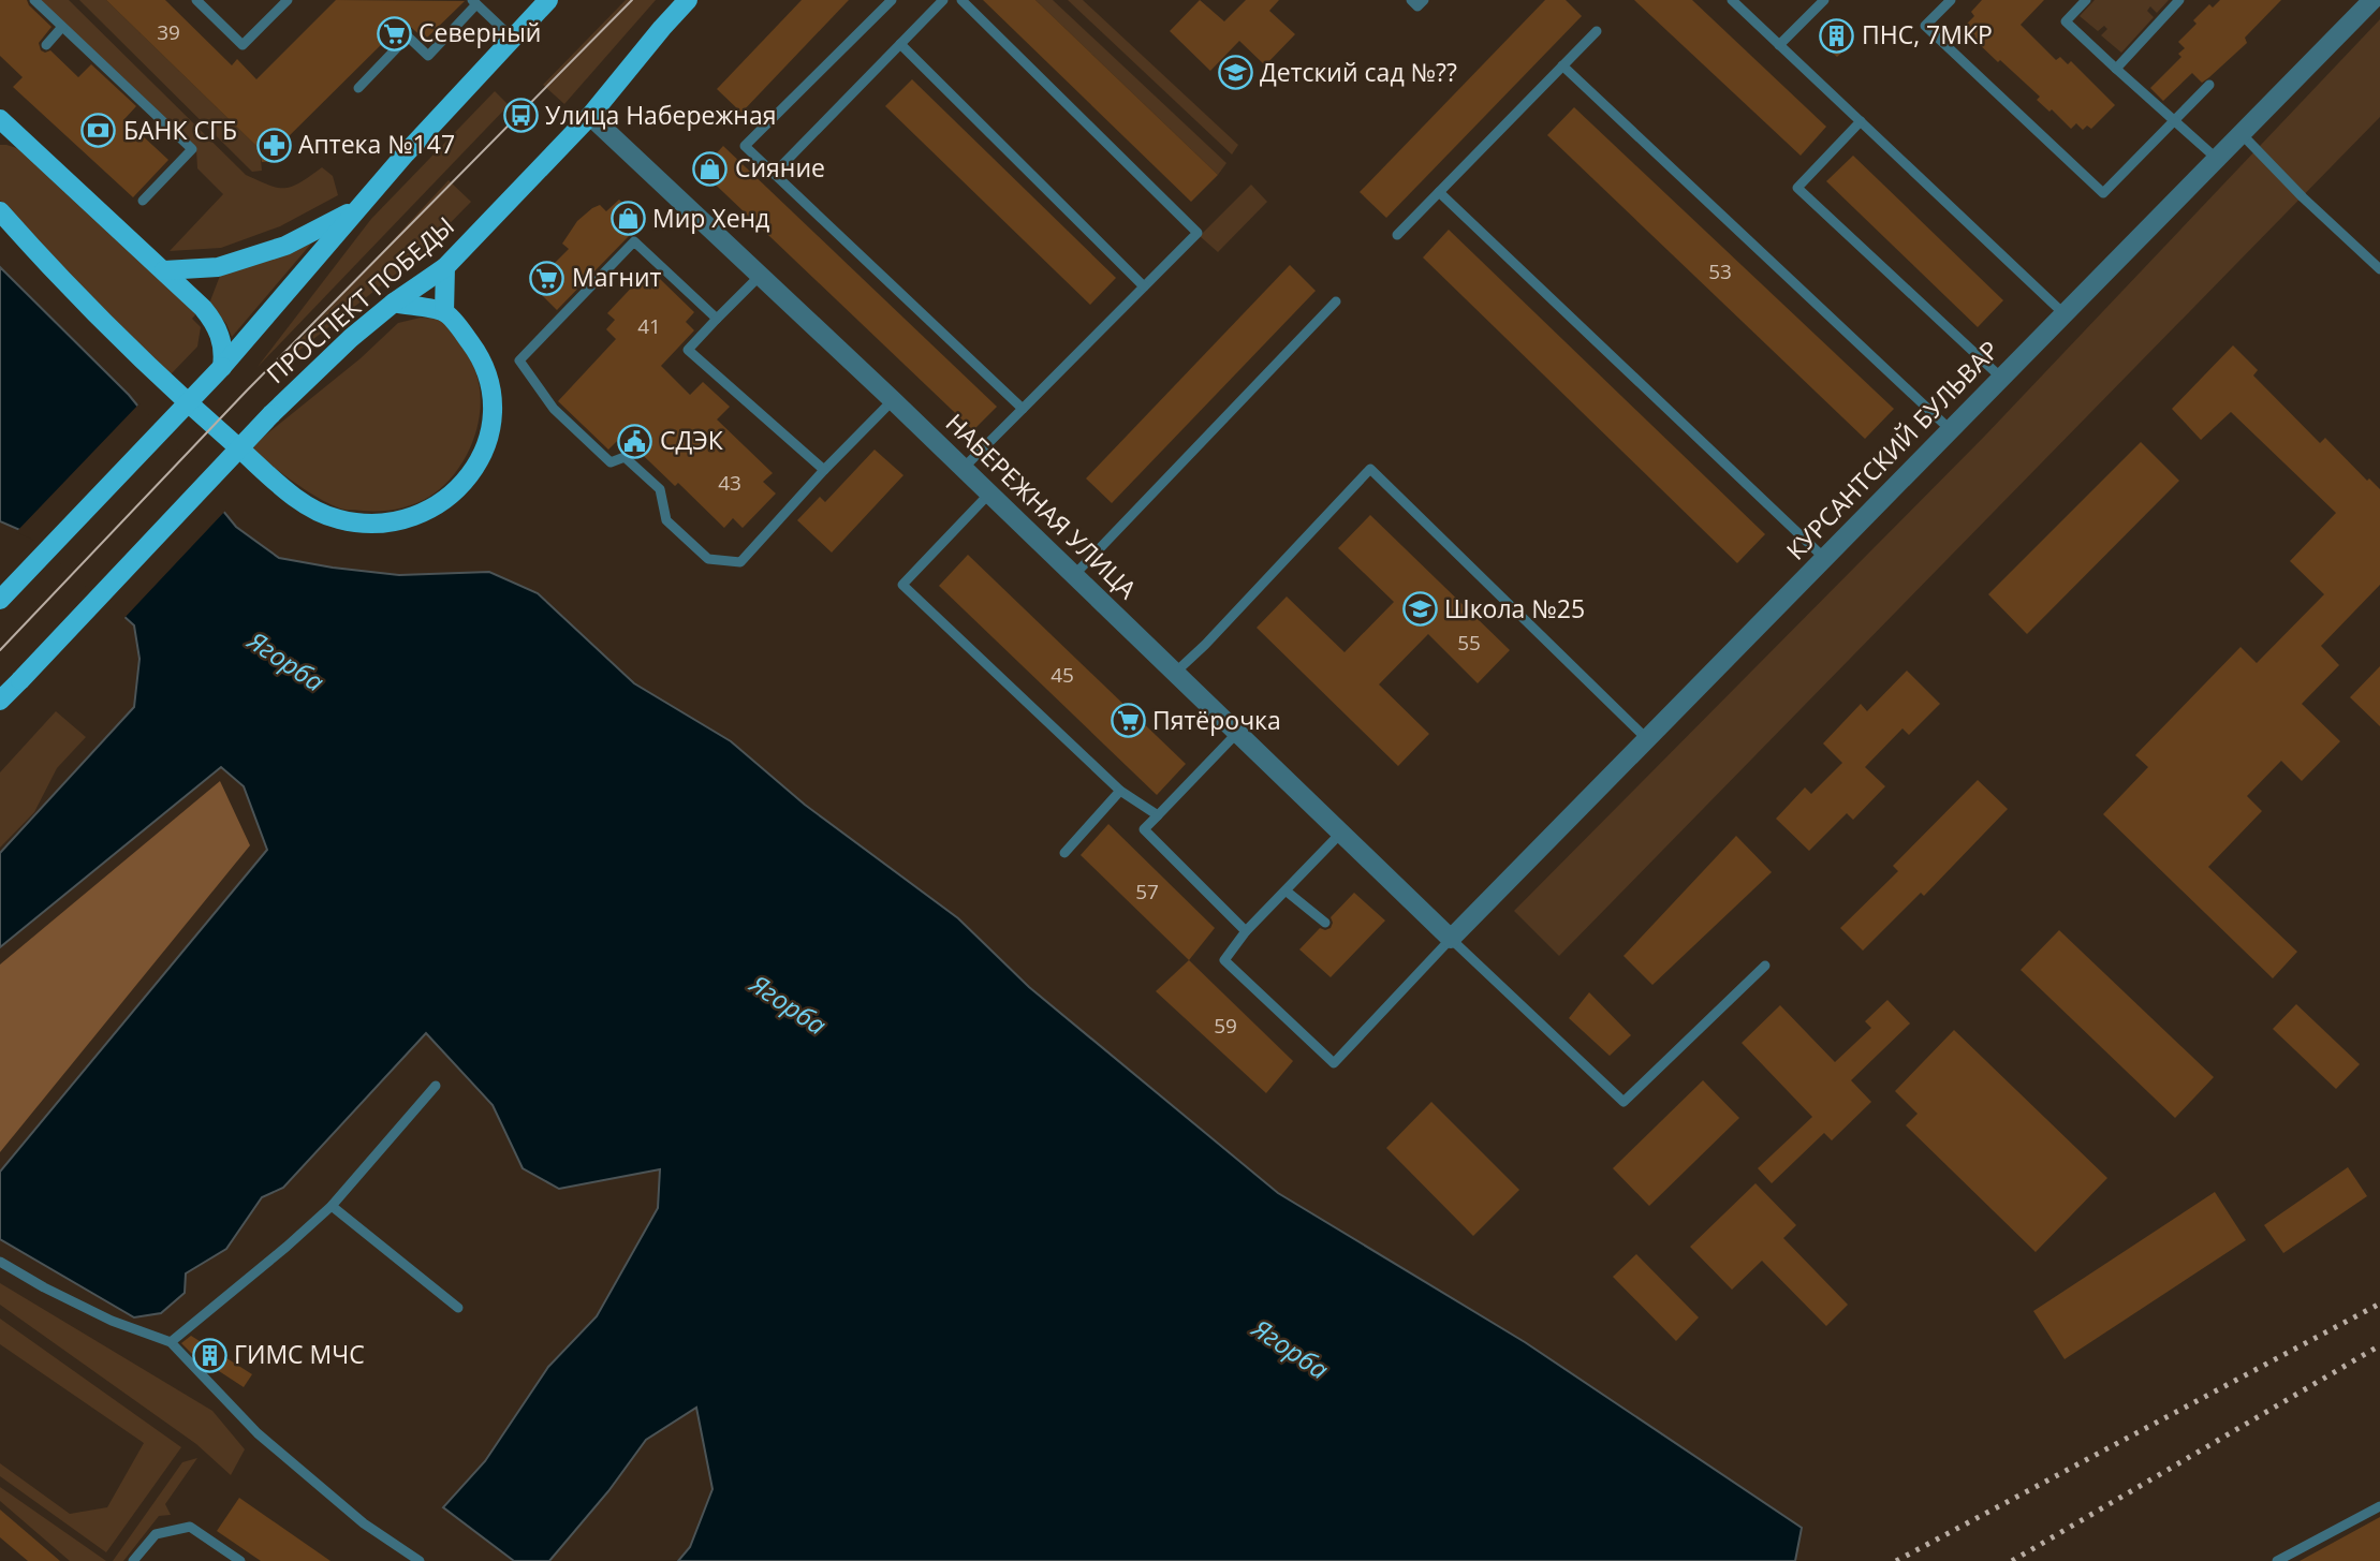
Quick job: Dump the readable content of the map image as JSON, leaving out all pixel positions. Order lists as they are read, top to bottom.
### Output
{
  "streets": {
    "main road": ["ПРОСПЕКТ ПОБЕДЫ"],
    "street": ["КУРСАНТСКИЙ БУЛЬВАР", "НАБЕРЕЖНАЯ УЛИЦА"]
  },
  "crossings": [
    ["ПРОСПЕКТ ПОБЕДЫ", "НАБЕРЕЖНАЯ УЛИЦА"],
    ["КУРСАНТСКИЙ БУЛЬВАР", "НАБЕРЕЖНАЯ УЛИЦА"]
  ],
  "water": ["Ягорба"],
  "places": {
    "supermarket": ["Северный", "Магнит", "Пятёрочка"],
    "building": ["ПНС, 7МКР", "ГИМС МЧС"],
    "school or university": ["Детский сад №??", "Школа №25"],
    "bus stop": ["Улица Набережная"],
    "bank": ["БАНК СГБ"],
    "pharmacy": ["Аптека №147"],
    "shop": ["Сияние", "Мир Хенд"],
    "public building": ["СДЭК"]
  },
  "house_numbers": [
    "39",
    "53",
    "41",
    "43",
    "55",
    "45",
    "57",
    "59"
  ]
}
